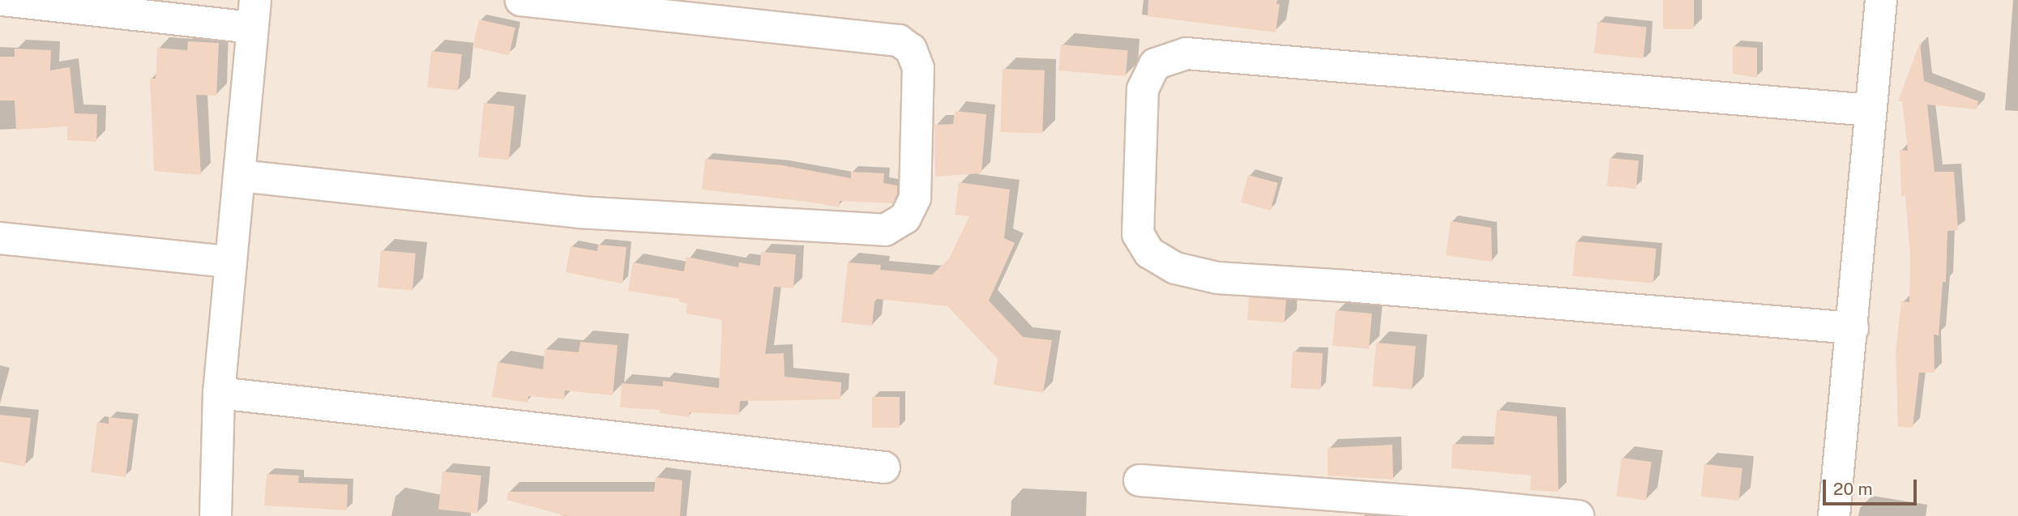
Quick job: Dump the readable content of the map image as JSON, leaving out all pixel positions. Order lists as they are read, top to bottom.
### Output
{
  "scale_bar": "20 m"
}
